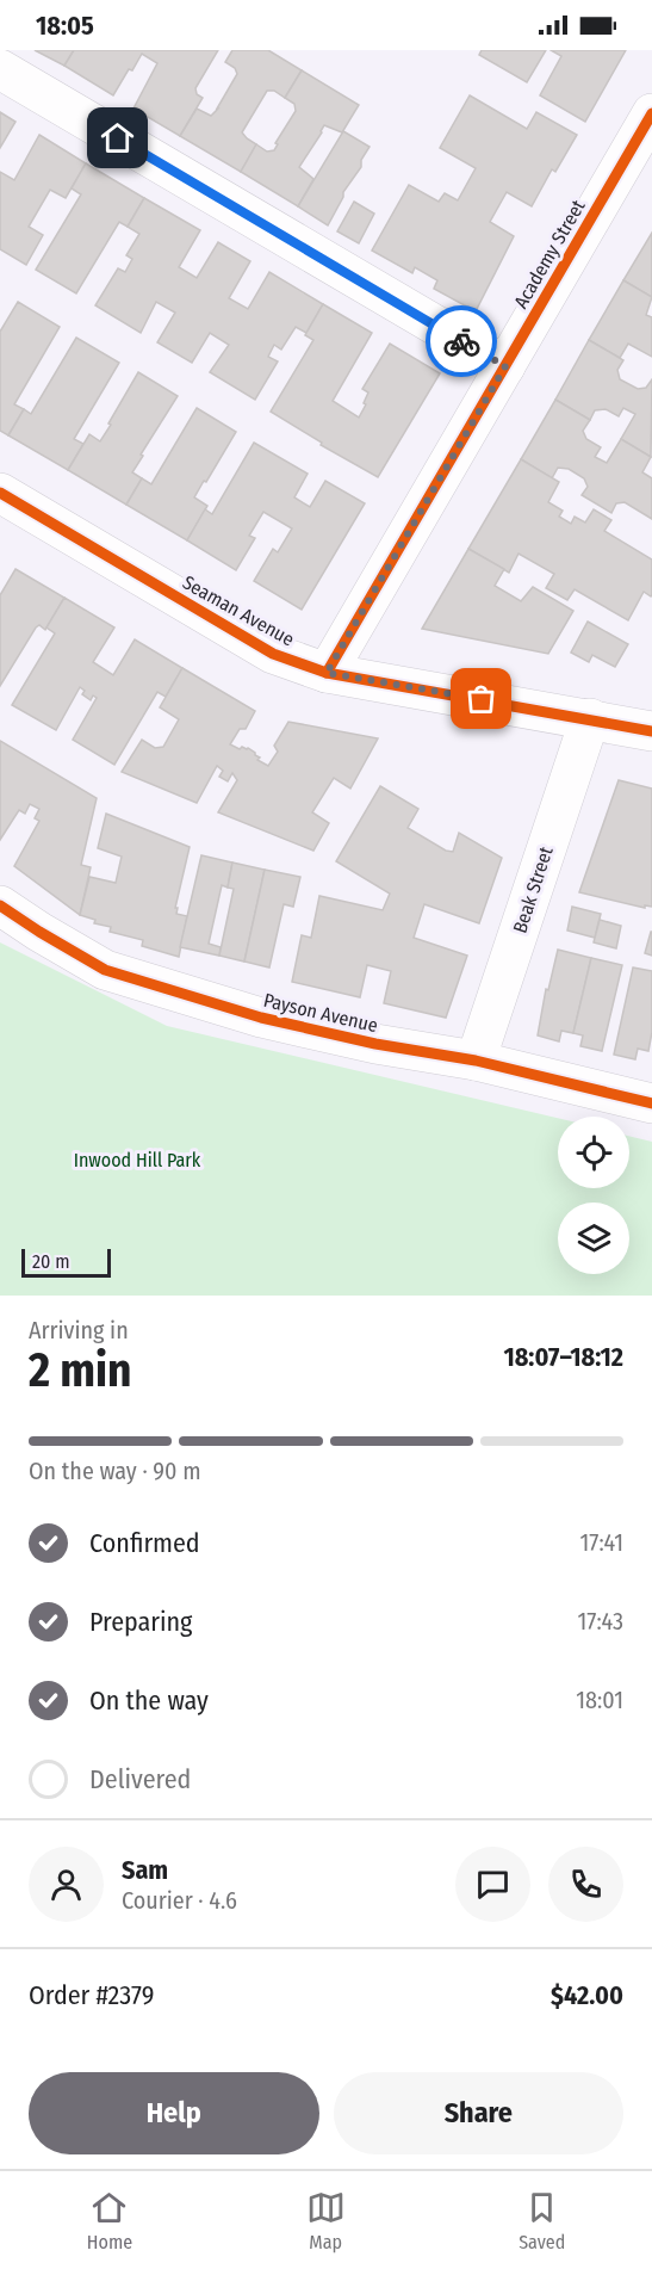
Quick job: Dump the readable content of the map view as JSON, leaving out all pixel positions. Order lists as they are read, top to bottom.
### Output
{
  "streets": {
    "street": [
      "Academy Street",
      "Seaman Avenue",
      "Beak Street",
      "Payson Avenue"
    ]
  },
  "crossings": [
    ["Academy Street", "Seaman Avenue"],
    ["Seaman Avenue", "Beak Street"],
    ["Beak Street", "Payson Avenue"]
  ],
  "parks": ["Inwood Hill Park"],
  "scale_bar": "20 m",
  "page": {
    "status": "18:05",
    "scale": "20 m",
    "heading": ["2 min", "Arriving in", "18:07–18:12"],
    "panel": [
      "Sam",
      "Courier · 4.6",
      "Order #2379",
      "$42.00"
    ],
    "bar": "On the way · 90 m",
    "list": [
      ["Confirmed", "17:41"],
      ["Preparing", "17:43"],
      ["On the way", "18:01"],
      "Delivered"
    ],
    "buttons": ["Help", "Share"],
    "tabs": ["Home", "Map", "Saved"]
  }
}
